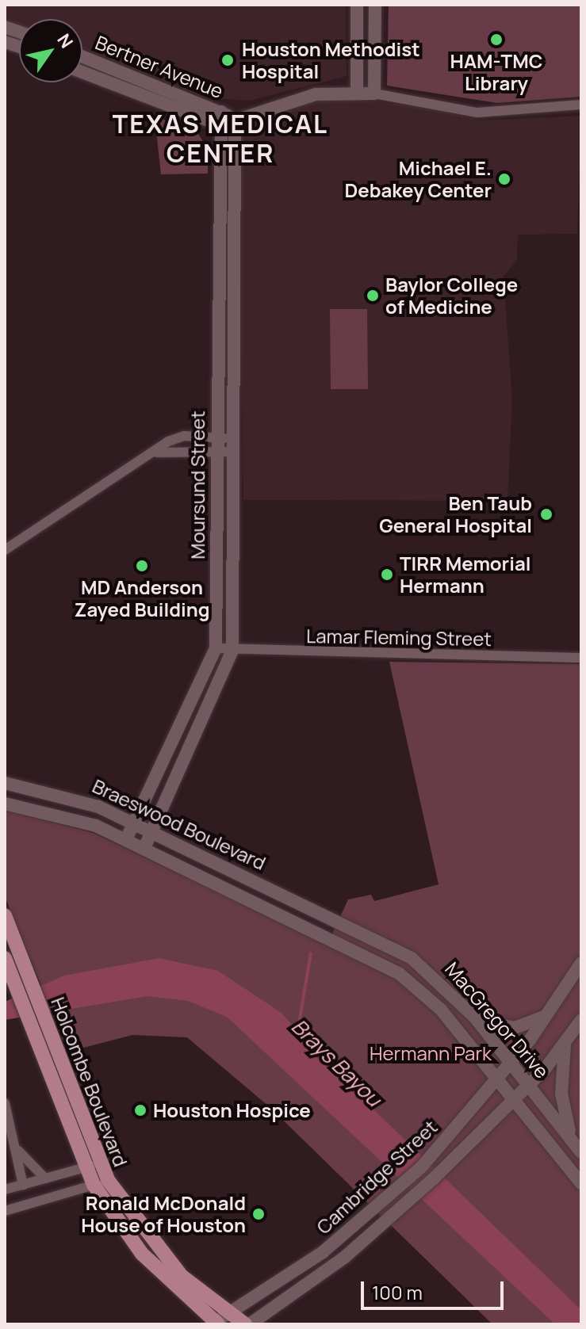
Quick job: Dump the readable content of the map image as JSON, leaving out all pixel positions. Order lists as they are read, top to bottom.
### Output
{
  "streets": {
    "main road": ["Holcombe Boulevard"],
    "street": [
      "Bertner Avenue",
      "Moursund Street",
      "Lamar Fleming Street",
      "Braeswood Boulevard",
      "MacGregor Drive",
      "Cambridge Street"
    ]
  },
  "crossings": [
    ["Bertner Avenue", "Moursund Street"],
    ["Moursund Street", "Lamar Fleming Street"],
    ["Moursund Street", "Braeswood Boulevard"],
    ["Braeswood Boulevard", "MacGregor Drive"],
    ["MacGregor Drive", "Cambridge Street"],
    ["Holcombe Boulevard", "Cambridge Street"]
  ],
  "districts": ["TEXAS MEDICAL CENTER"],
  "water": ["Brays Bayou"],
  "parks": ["Hermann Park"],
  "places": [
    "HAM-TMC Library",
    "Houston Methodist Hospital",
    "Michael E. Debakey Center",
    "Baylor College of Medicine",
    "Ben Taub General Hospital",
    "MD Anderson Zayed Building",
    "TIRR Memorial Hermann",
    "Houston Hospice",
    "Ronald McDonald House of Houston"
  ],
  "scale_bar": "100 m",
  "north": "top right"
}
